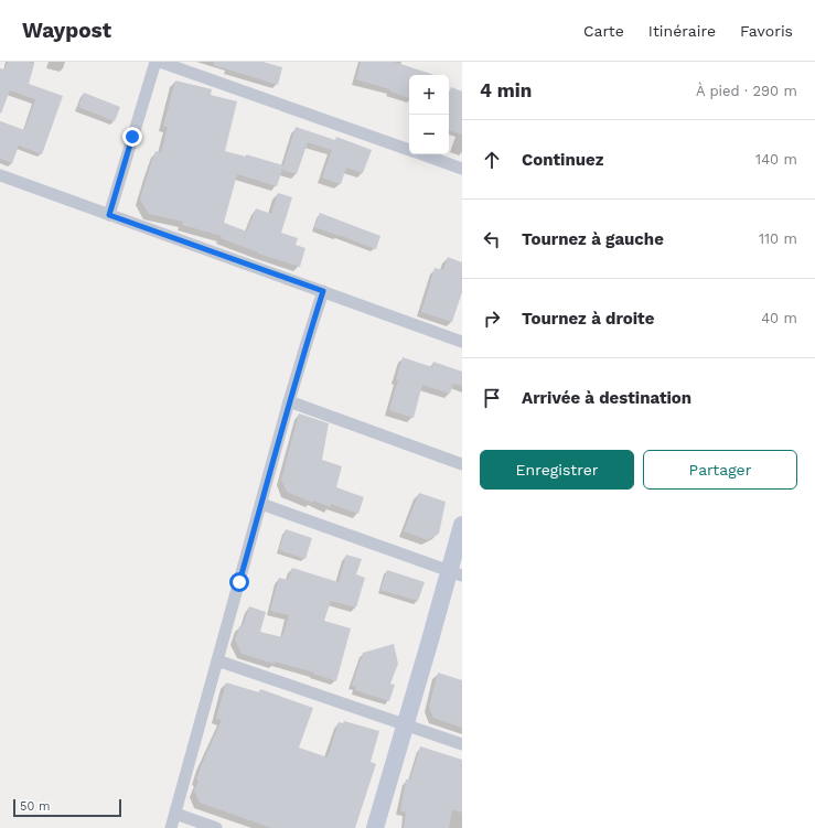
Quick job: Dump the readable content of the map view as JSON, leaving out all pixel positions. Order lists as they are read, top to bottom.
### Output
{
  "scale_bar": "50 m",
  "page": {
    "header": "Waypost",
    "nav": ["Carte", "Itinéraire", "Favoris"],
    "heading": ["4 min", "À pied · 290 m"],
    "map_buttons": ["+", "−"],
    "list": [
      ["Continuez", "140 m"],
      ["Tournez à gauche", "110 m"],
      ["Tournez à droite", "40 m"],
      "Arrivée à destination"
    ],
    "buttons": ["Enregistrer", "Partager"],
    "scale": "50 m"
  }
}
